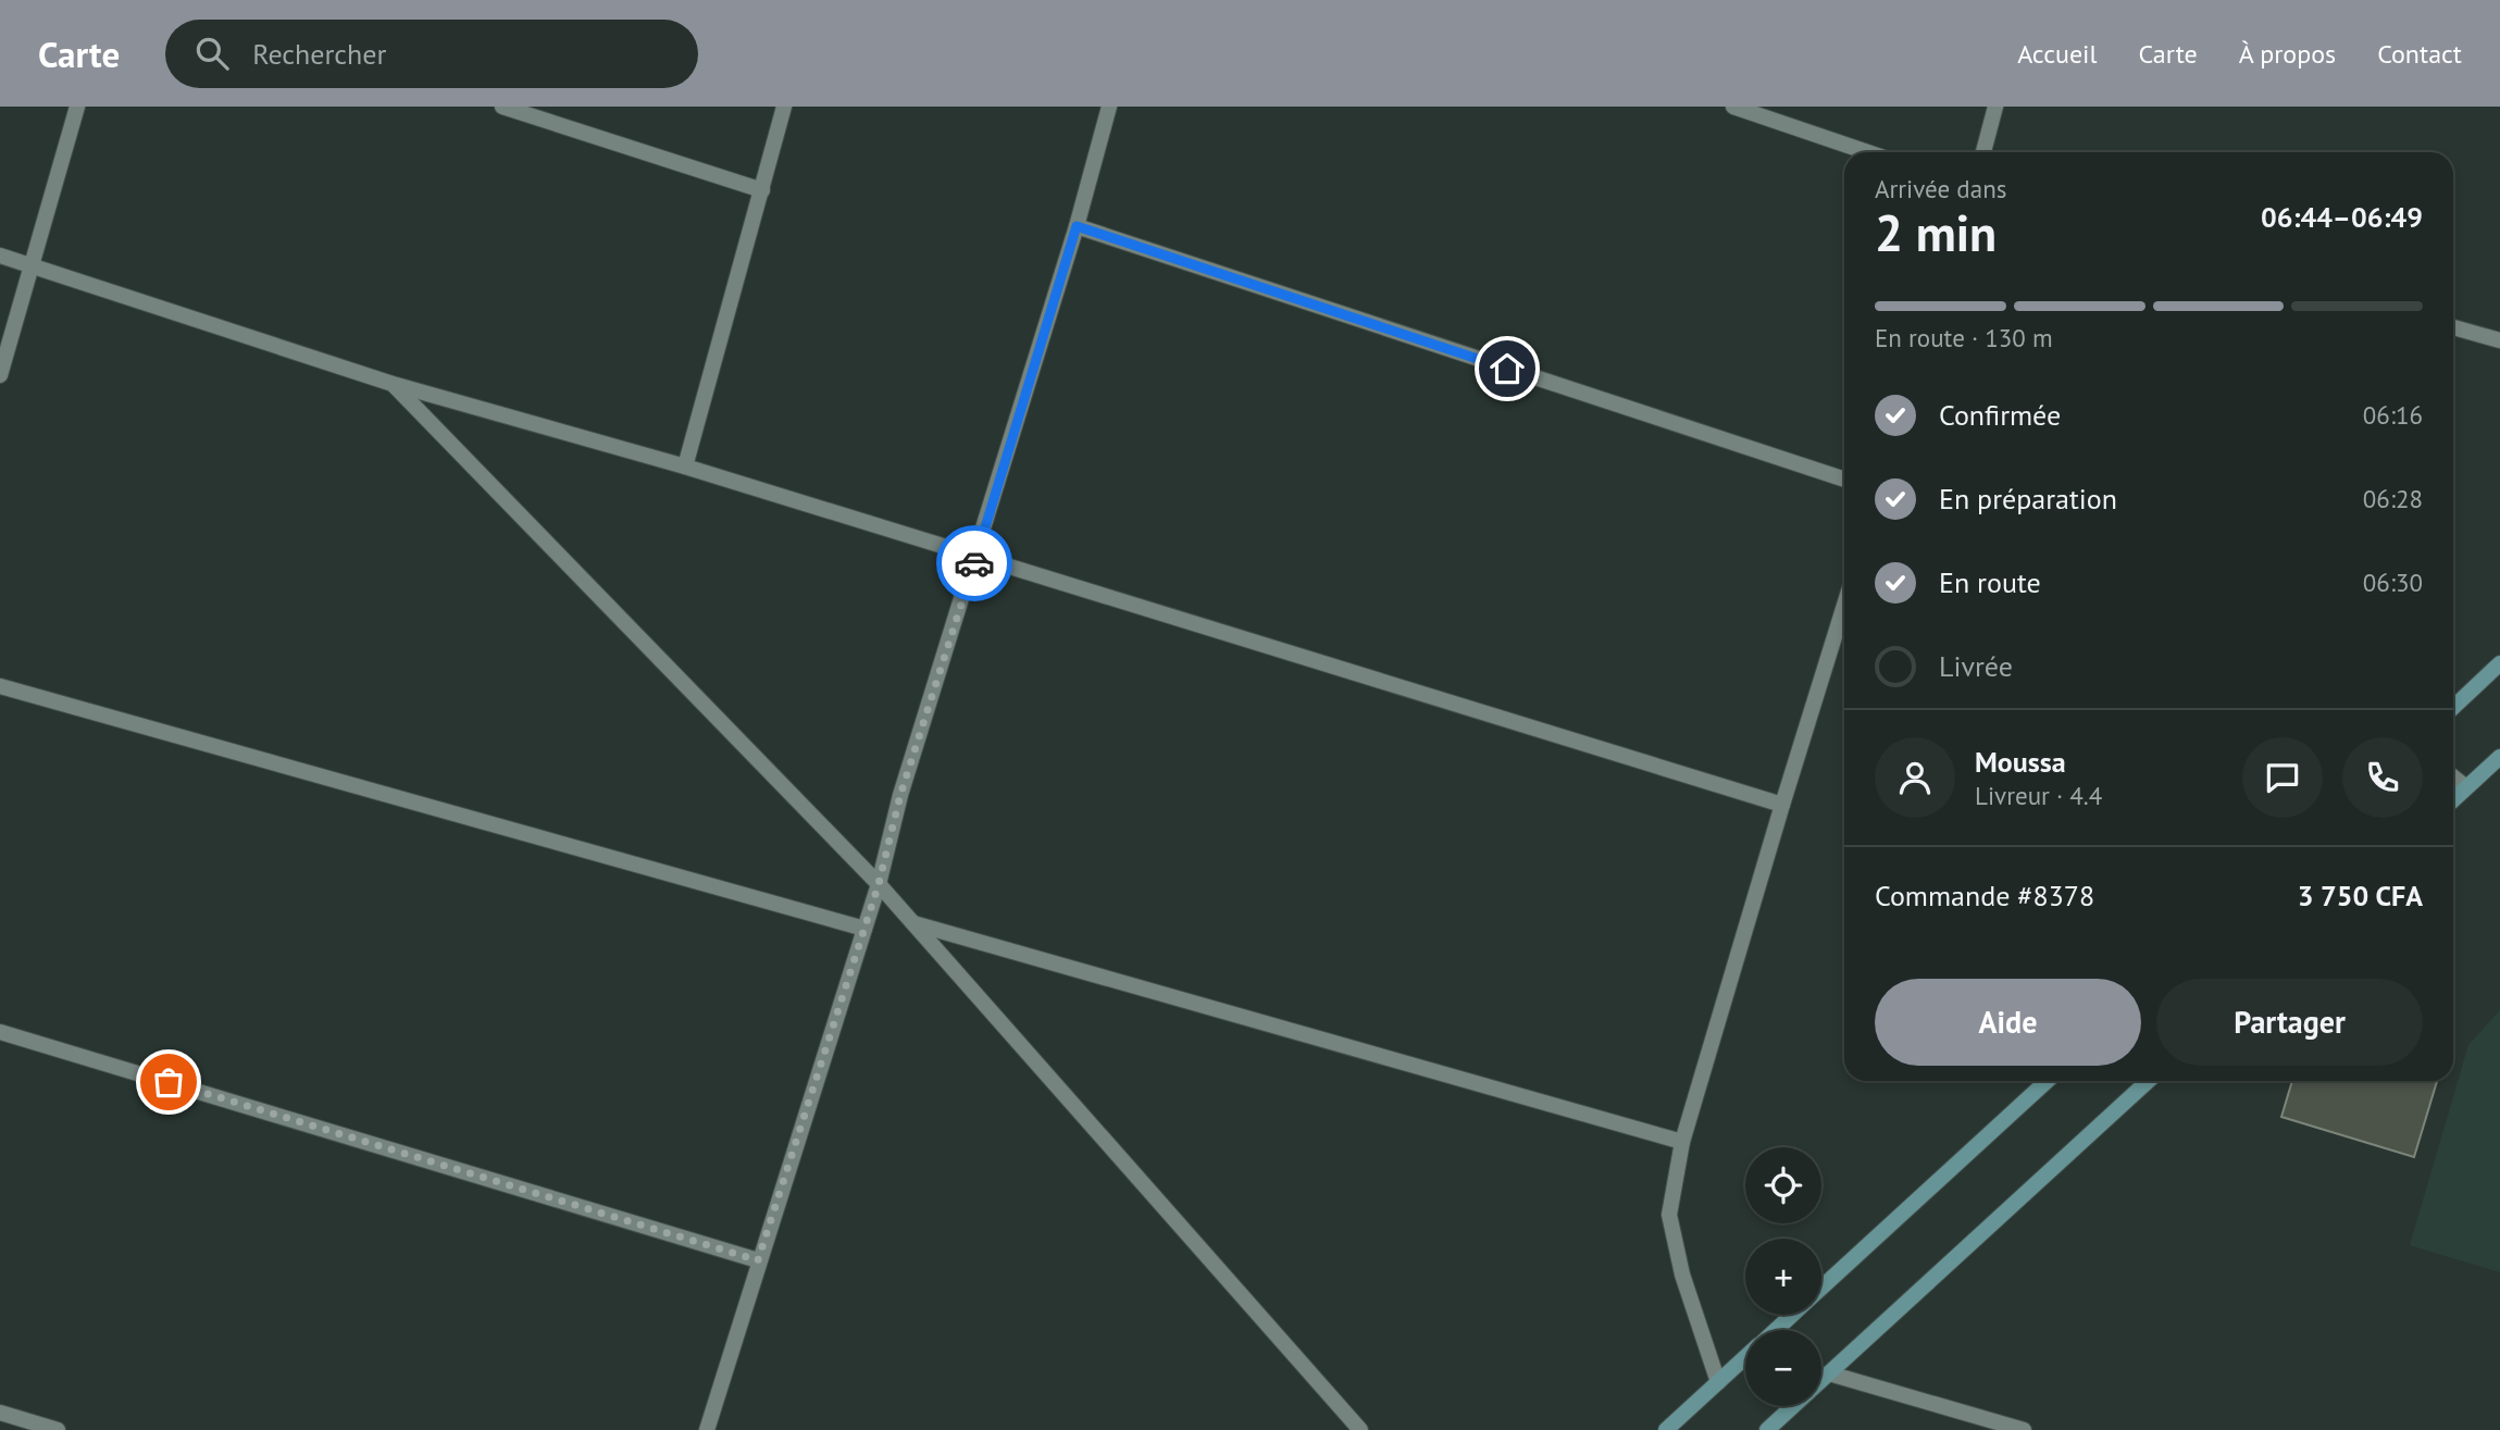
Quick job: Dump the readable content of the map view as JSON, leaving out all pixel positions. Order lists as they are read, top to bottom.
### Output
{
  "page": {
    "header": "Carte",
    "search": "Rechercher",
    "nav": [
      "Accueil",
      "Carte",
      "À propos",
      "Contact"
    ],
    "heading": ["2 min", "Arrivée dans", "06:44–06:49"],
    "panel": [
      "Moussa",
      "Livreur · 4.4",
      "Commande #8378",
      "3 750 CFA"
    ],
    "bar": "En route · 130 m",
    "list": [
      ["Confirmée", "06:16"],
      ["En préparation", "06:28"],
      ["En route", "06:30"],
      "Livrée"
    ],
    "buttons": ["Aide", "Partager"],
    "map_buttons": ["+", "−"]
  }
}
